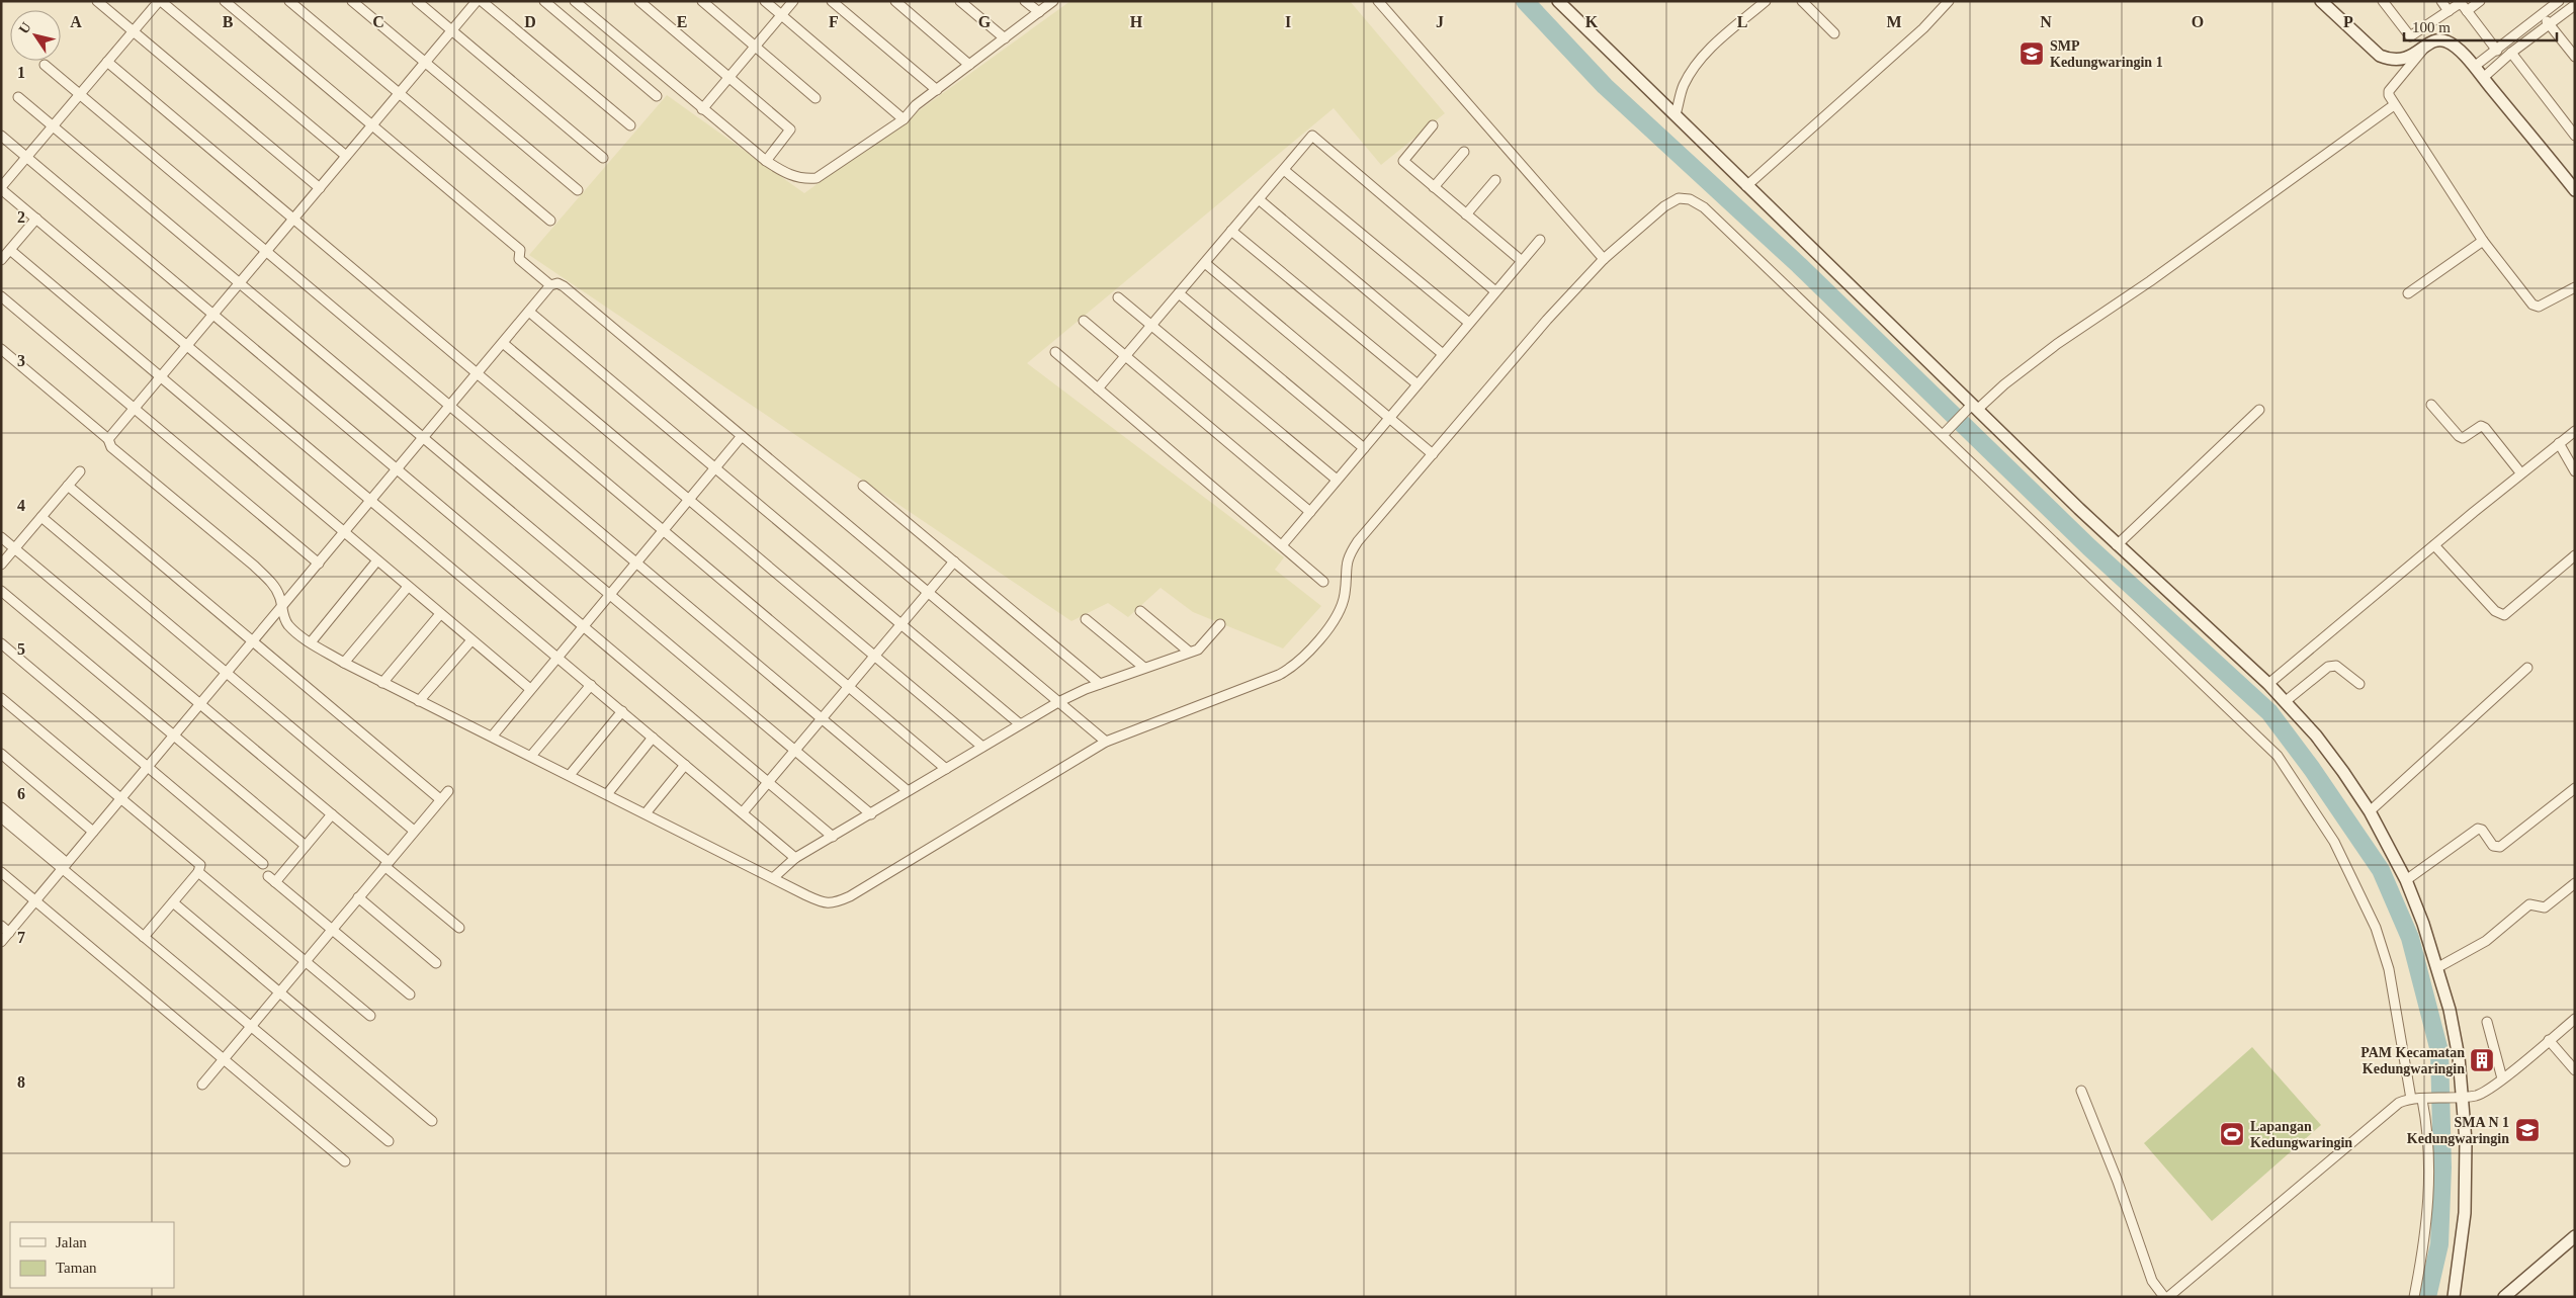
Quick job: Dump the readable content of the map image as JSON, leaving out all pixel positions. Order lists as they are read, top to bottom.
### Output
{
  "places": {
    "school or university": ["SMP Kedungwaringin 1", "SMA N 1 Kedungwaringin"],
    "building": ["PAM Kecamatan Kedungwaringin"],
    "sports": ["Lapangan Kedungwaringin"]
  },
  "legend": ["Jalan", "Taman"],
  "scale_bar": "100 m",
  "north": "top left",
  "grid": {
    "columns": [
      "A",
      "B",
      "C",
      "D",
      "E",
      "F",
      "G",
      "H",
      "I",
      "J",
      "K",
      "L",
      "M",
      "N",
      "O",
      "P"
    ],
    "rows": [
      "1",
      "2",
      "3",
      "4",
      "5",
      "6",
      "7",
      "8"
    ]
  }
}
